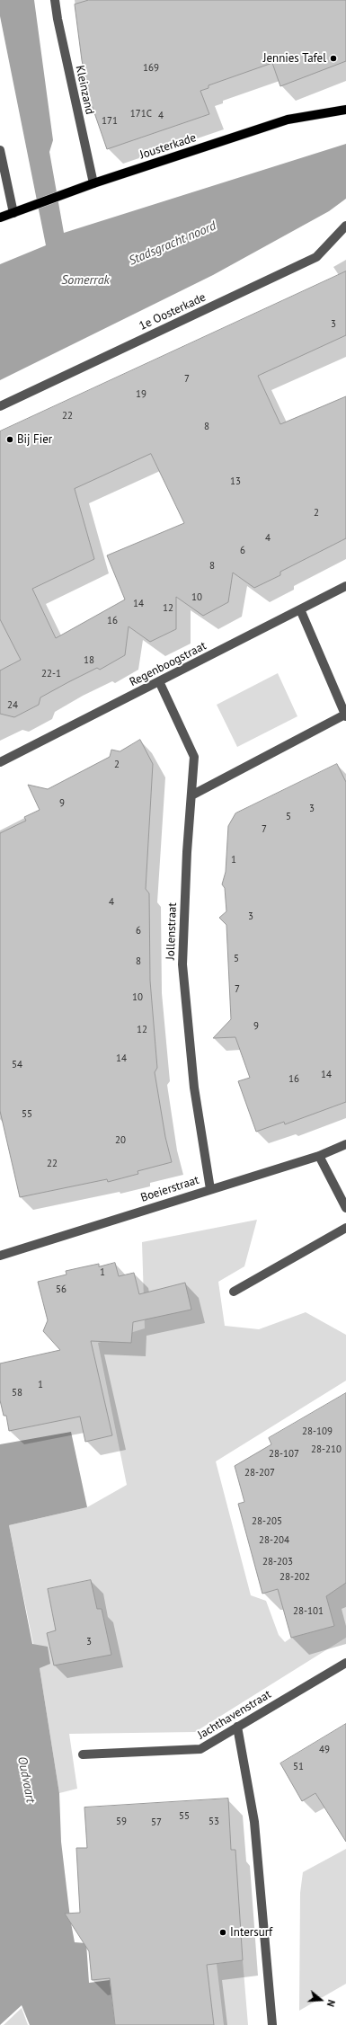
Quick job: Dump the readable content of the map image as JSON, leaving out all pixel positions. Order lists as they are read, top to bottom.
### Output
{
  "streets": {
    "main road": ["Jousterkade"],
    "street": [
      "Kleinzand",
      "1e Oosterkade",
      "Regenboogstraat",
      "Jollenstraat",
      "Boeierstraat",
      "Jachthavenstraat"
    ]
  },
  "crossings": [
    ["Kleinzand", "Jousterkade"],
    ["Regenboogstraat", "Jollenstraat"],
    ["Jollenstraat", "Boeierstraat"]
  ],
  "water": ["Stadsgracht noord", "Somerrak", "Oudvaart"],
  "places": ["Jennies Tafel", "Bij Fier", "Intersurf"],
  "house_numbers": [
    "169",
    "171C",
    "4",
    "171",
    "3",
    "7",
    "19",
    "22",
    "8",
    "13",
    "2",
    "4",
    "6",
    "8",
    "10",
    "14",
    "12",
    "16",
    "18",
    "22-1",
    "24",
    "2",
    "9",
    "3",
    "5",
    "7",
    "1",
    "4",
    "3",
    "6",
    "5",
    "8",
    "7",
    "10",
    "9",
    "12",
    "14",
    "54",
    "14",
    "16",
    "55",
    "20",
    "22",
    "1",
    "56",
    "1",
    "58",
    "28-109",
    "28-210",
    "28-107",
    "28-207",
    "28-205",
    "28-204",
    "28-203",
    "28-202",
    "28-101",
    "3",
    "49",
    "51",
    "55",
    "59",
    "53",
    "57"
  ],
  "north": "right"
}
